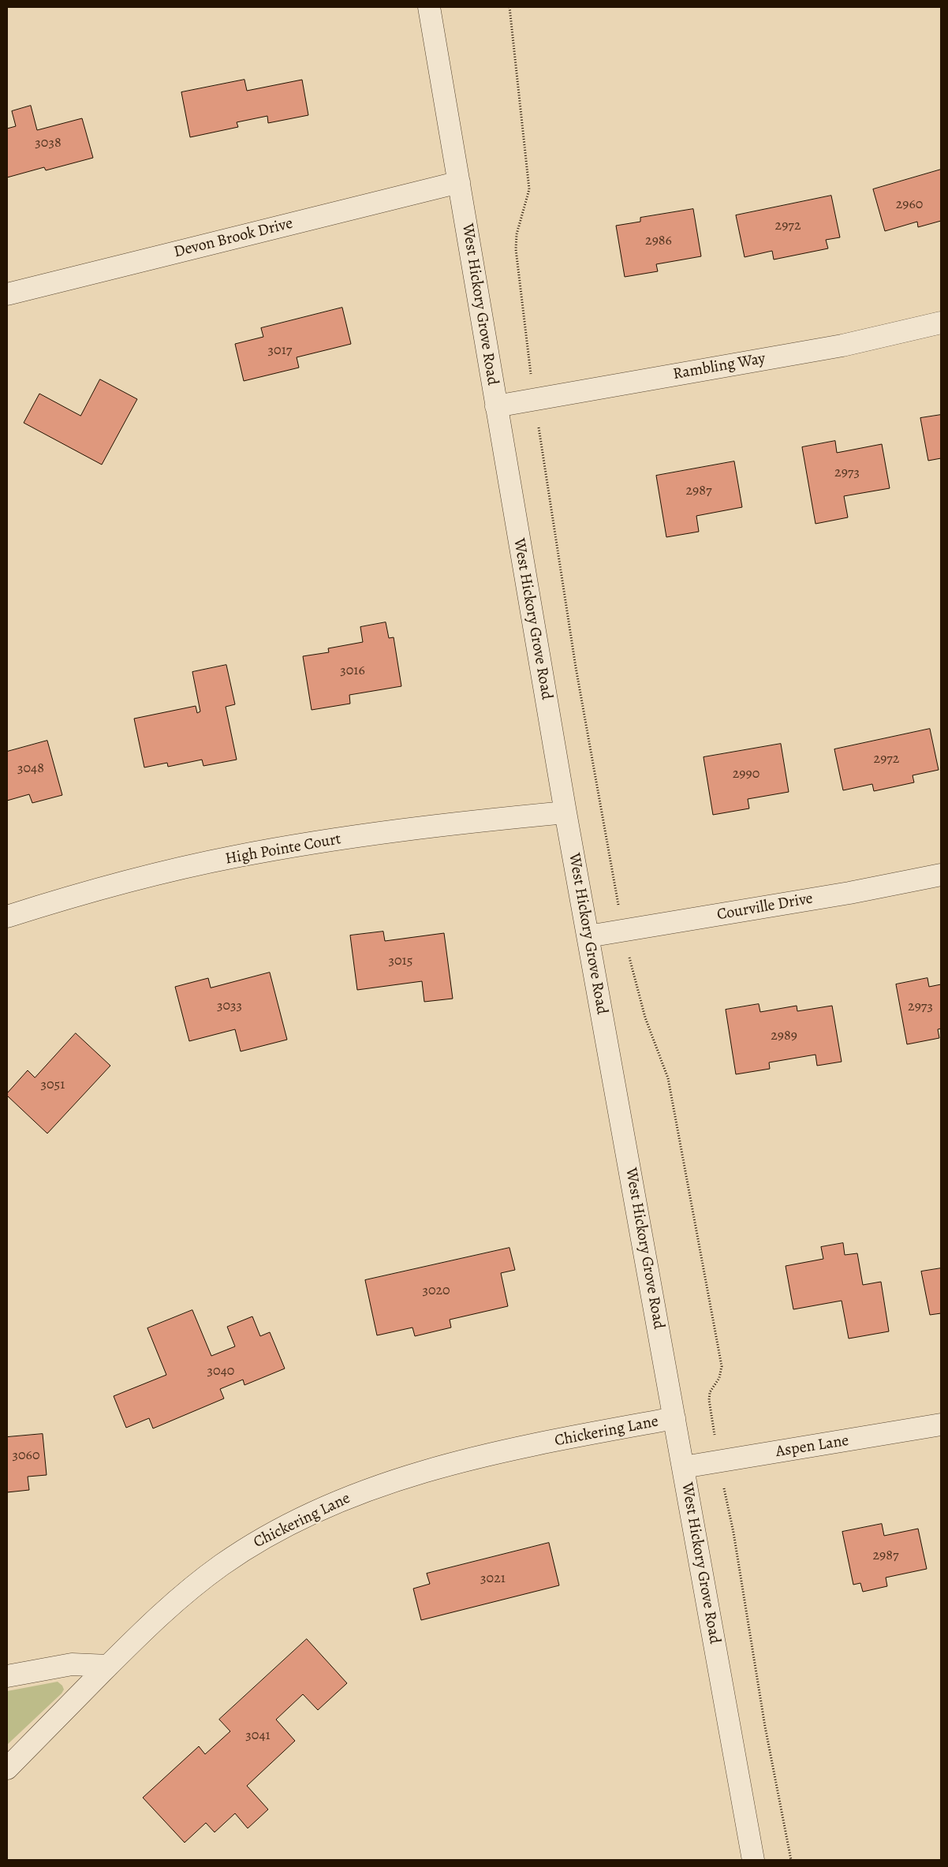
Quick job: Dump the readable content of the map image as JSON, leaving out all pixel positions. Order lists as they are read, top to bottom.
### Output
{
  "streets": {
    "street": [
      "Devon Brook Drive",
      "West Hickory Grove Road",
      "Rambling Way",
      "High Pointe Court",
      "Courville Drive",
      "Chickering Lane",
      "Aspen Lane"
    ]
  },
  "crossings": [
    ["Devon Brook Drive", "West Hickory Grove Road"],
    ["West Hickory Grove Road", "Rambling Way"],
    ["West Hickory Grove Road", "High Pointe Court"],
    ["West Hickory Grove Road", "Courville Drive"],
    ["West Hickory Grove Road", "Chickering Lane"],
    ["West Hickory Grove Road", "Aspen Lane"]
  ],
  "house_numbers": [
    "3038",
    "2960",
    "2972",
    "2986",
    "3017",
    "2973",
    "2987",
    "3016",
    "2972",
    "3048",
    "2990",
    "3015",
    "3033",
    "2973",
    "2989",
    "3051",
    "3020",
    "3040",
    "3060",
    "2987",
    "3021",
    "3041"
  ]
}
